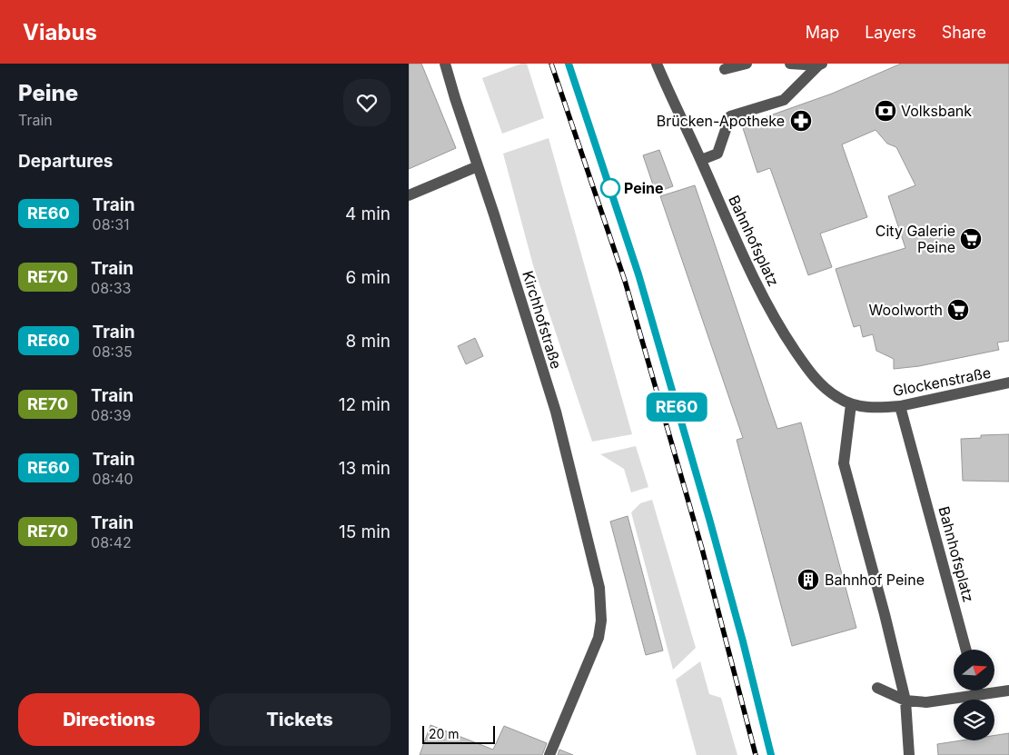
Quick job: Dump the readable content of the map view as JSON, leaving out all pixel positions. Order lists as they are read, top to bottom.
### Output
{
  "streets": {
    "street": ["Bahnhofsplatz", "Kirchhofstraße", "Glockenstraße"]
  },
  "crossings": [
    ["Bahnhofsplatz", "Glockenstraße"]
  ],
  "places": {
    "bank": ["Volksbank"],
    "pharmacy": ["Brücken-Apotheke"],
    "other": ["Peine"],
    "supermarket": ["City Galerie Peine", "Woolworth"],
    "building": ["Bahnhof Peine"]
  },
  "scale_bar": "20 m",
  "north": "right",
  "page": {
    "header": "Viabus",
    "nav": ["Map", "Layers", "Share"],
    "heading": [
      ["Peine", "Train"],
      "Departures"
    ],
    "on_map": "RE60",
    "list": [
      {
        "mark": "RE60",
        "name": "Train",
        "note": "08:31",
        "value": "4 min"
      },
      {
        "mark": "RE70",
        "name": "Train",
        "note": "08:33",
        "value": "6 min"
      },
      {
        "mark": "RE60",
        "name": "Train",
        "note": "08:35",
        "value": "8 min"
      },
      {
        "mark": "RE70",
        "name": "Train",
        "note": "08:39",
        "value": "12 min"
      },
      {
        "mark": "RE60",
        "name": "Train",
        "note": "08:40",
        "value": "13 min"
      },
      {
        "mark": "RE70",
        "name": "Train",
        "note": "08:42",
        "value": "15 min"
      }
    ],
    "buttons": ["Directions", "Tickets"],
    "scale": "20 m"
  }
}
